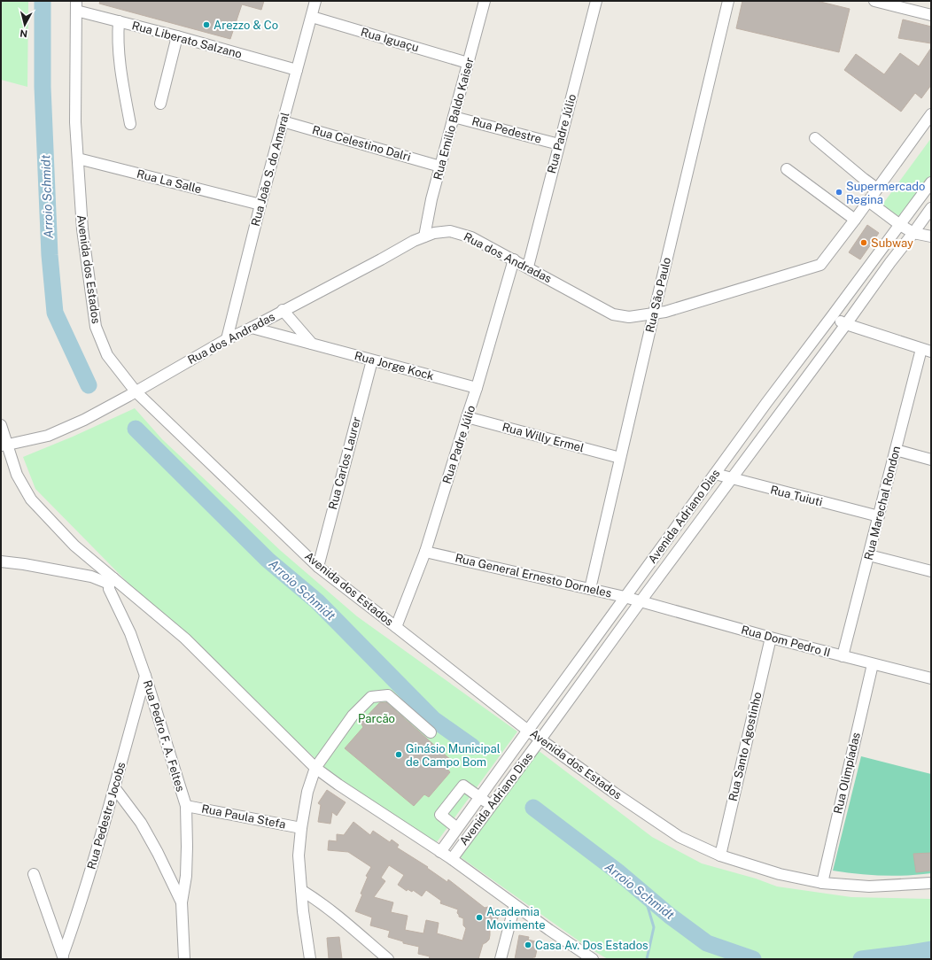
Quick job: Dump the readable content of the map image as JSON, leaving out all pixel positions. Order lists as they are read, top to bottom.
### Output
{
  "streets": {
    "street": [
      "Rua Liberato Salzano",
      "Rua Iguaçu",
      "Rua Emilio Baldo Kaiser",
      "Rua Pedestre",
      "Rua Padre Júlio",
      "Rua Celestino Dalri",
      "Rua João S. do Amaral",
      "Rua La Salle",
      "Rua dos Andradas",
      "Avenida dos Estados",
      "Rua São Paulo",
      "Rua Jorge Kock",
      "Rua Willy Ermel",
      "Rua Carlos Laurer",
      "Rua Tuiuti",
      "Rua Marechal Rondon",
      "Avenida Adriano Dias",
      "Rua General Ernesto Dorneles",
      "Rua Dom Pedro II",
      "Rua Pedro F. A. Feltes",
      "Rua Santo Agostinho",
      "Rua Olimpíadas",
      "Rua Pedestre Jocobs",
      "Rua Paula Stefa"
    ]
  },
  "crossings": [
    ["Rua Liberato Salzano", "Rua João S. do Amaral"],
    ["Rua Liberato Salzano", "Avenida dos Estados"],
    ["Rua Iguaçu", "Rua Emilio Baldo Kaiser"],
    ["Rua Iguaçu", "Rua João S. do Amaral"],
    ["Rua Emilio Baldo Kaiser", "Rua Pedestre"],
    ["Rua Emilio Baldo Kaiser", "Rua Celestino Dalri"],
    ["Rua Emilio Baldo Kaiser", "Rua dos Andradas"],
    ["Rua Pedestre", "Rua Padre Júlio"],
    ["Rua Padre Júlio", "Rua dos Andradas"],
    ["Rua Padre Júlio", "Avenida dos Estados"],
    ["Rua Padre Júlio", "Rua Jorge Kock"],
    ["Rua Padre Júlio", "Rua Willy Ermel"],
    ["Rua Padre Júlio", "Rua General Ernesto Dorneles"],
    ["Rua Celestino Dalri", "Rua João S. do Amaral"],
    ["Rua João S. do Amaral", "Rua La Salle"],
    ["Rua João S. do Amaral", "Rua dos Andradas"],
    ["Rua La Salle", "Avenida dos Estados"],
    ["Rua dos Andradas", "Avenida dos Estados"],
    ["Rua dos Andradas", "Rua São Paulo"],
    ["Rua dos Andradas", "Rua Jorge Kock"],
    ["Avenida dos Estados", "Rua Carlos Laurer"],
    ["Avenida dos Estados", "Avenida Adriano Dias"],
    ["Avenida dos Estados", "Rua Santo Agostinho"],
    ["Avenida dos Estados", "Rua Olimpíadas"],
    ["Rua São Paulo", "Rua Willy Ermel"],
    ["Rua São Paulo", "Rua General Ernesto Dorneles"],
    ["Rua Jorge Kock", "Rua Carlos Laurer"],
    ["Rua Tuiuti", "Rua Marechal Rondon"],
    ["Rua Tuiuti", "Avenida Adriano Dias"],
    ["Rua Marechal Rondon", "Rua Dom Pedro II"],
    ["Avenida Adriano Dias", "Rua General Ernesto Dorneles"],
    ["Avenida Adriano Dias", "Rua Dom Pedro II"],
    ["Rua General Ernesto Dorneles", "Rua Dom Pedro II"],
    ["Rua Dom Pedro II", "Rua Santo Agostinho"],
    ["Rua Dom Pedro II", "Rua Olimpíadas"],
    ["Rua Pedro F. A. Feltes", "Rua Pedestre Jocobs"],
    ["Rua Pedro F. A. Feltes", "Rua Paula Stefa"]
  ],
  "water": ["Arroio Schmidt"],
  "parks": ["Parcão"],
  "places": [
    "Arezzo & Co",
    "Supermercado Regina",
    "Subway",
    "Ginásio Municipal de Campo Bom",
    "Academia Movimente",
    "Casa Av. Dos Estados"
  ],
  "north": "bottom"
}
